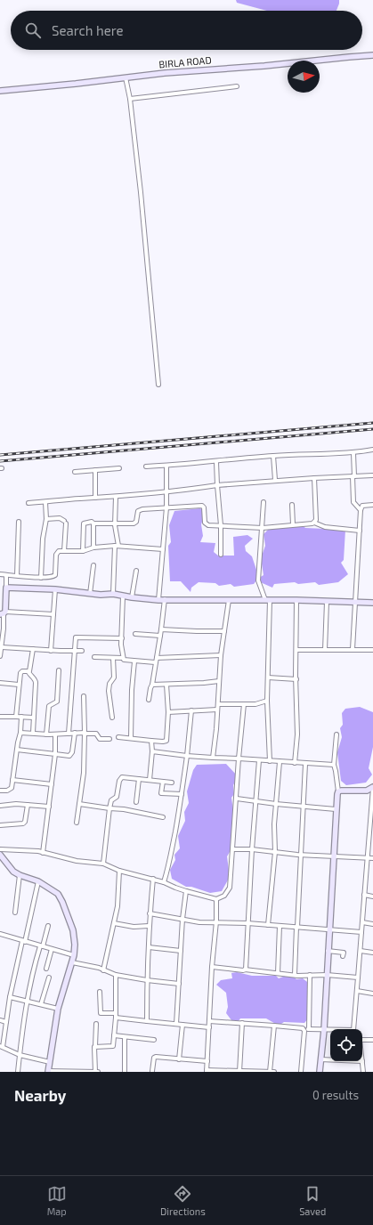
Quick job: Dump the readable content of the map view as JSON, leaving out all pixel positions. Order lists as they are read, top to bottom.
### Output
{
  "streets": {
    "street": ["BIRLA ROAD"]
  },
  "north": "right",
  "page": {
    "search": "Search here",
    "heading": ["Nearby", "0 results"],
    "nav": ["Map", "Directions", "Saved"]
  }
}
